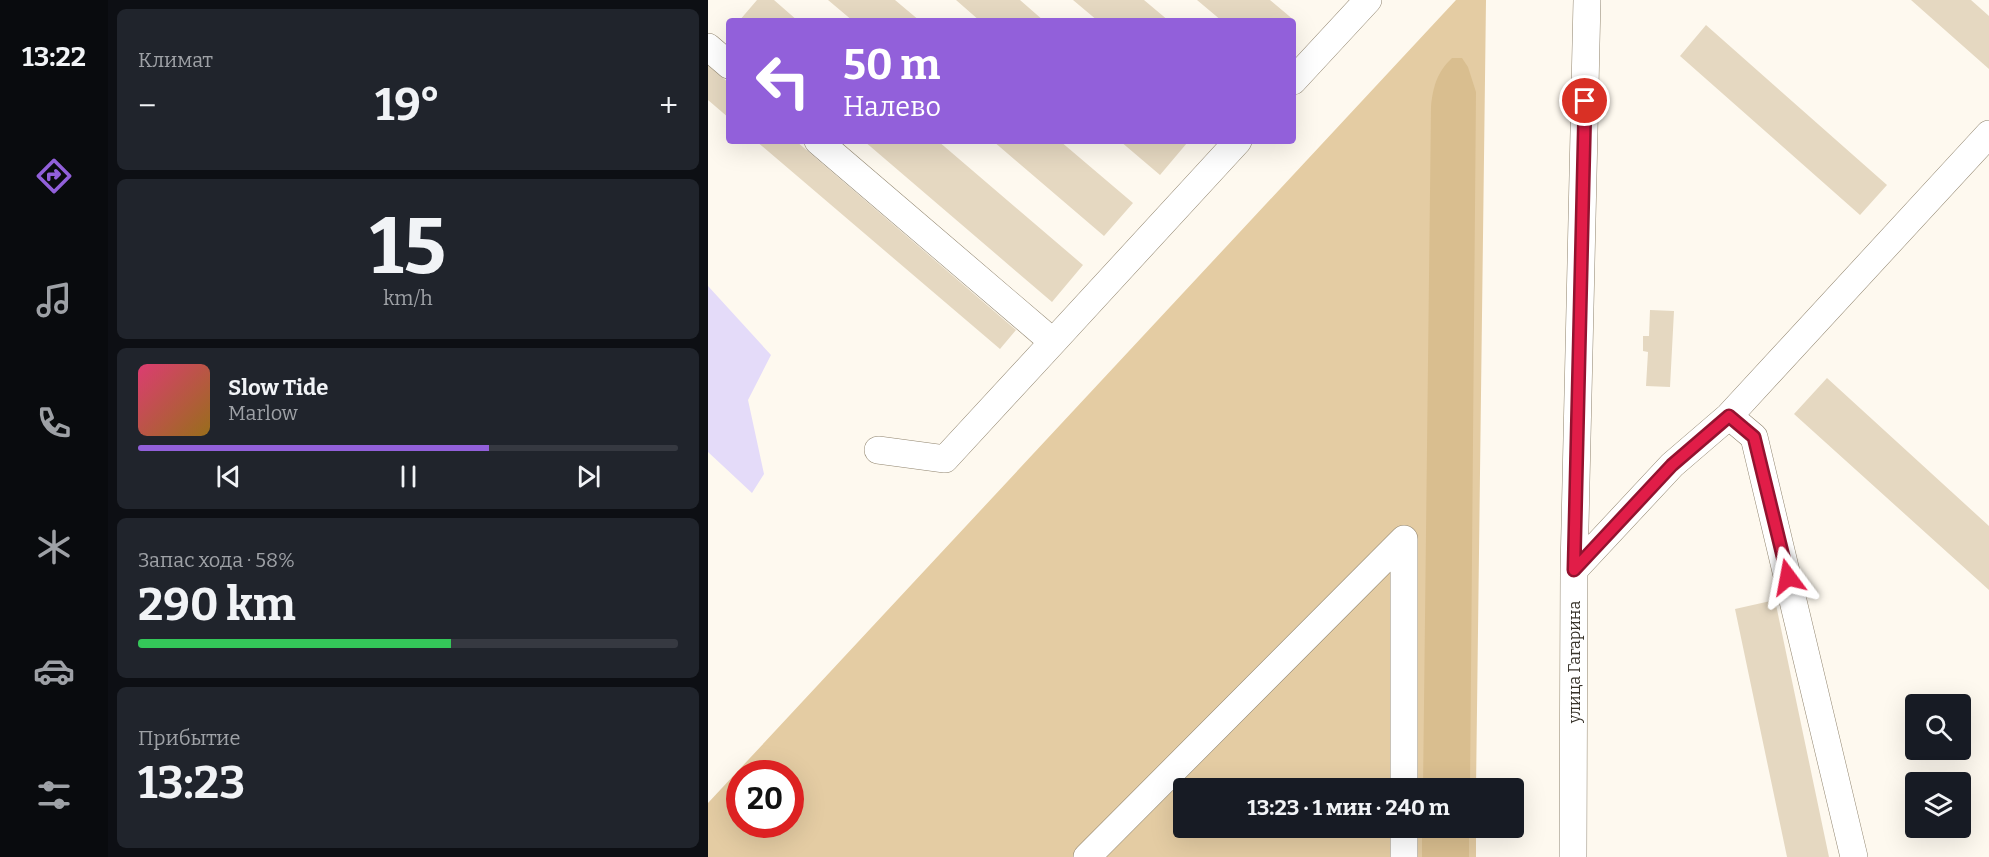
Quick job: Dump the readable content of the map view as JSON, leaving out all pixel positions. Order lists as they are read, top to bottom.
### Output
{
  "streets": {
    "street": ["улица Гагарина"]
  },
  "page": {
    "tabs": "13:22",
    "tile": [
      "Климат",
      ["15", "km/h"],
      ["Запас хода · 58%", "290 km"],
      ["Прибытие", "13:23"]
    ],
    "turn": ["50 m", "Налево"],
    "heat": ["−", "19°", "+"],
    "song": ["Slow Tide", "Marlow"],
    "limit": "20",
    "trip": "13:23 · 1 мин · 240 m"
  }
}
